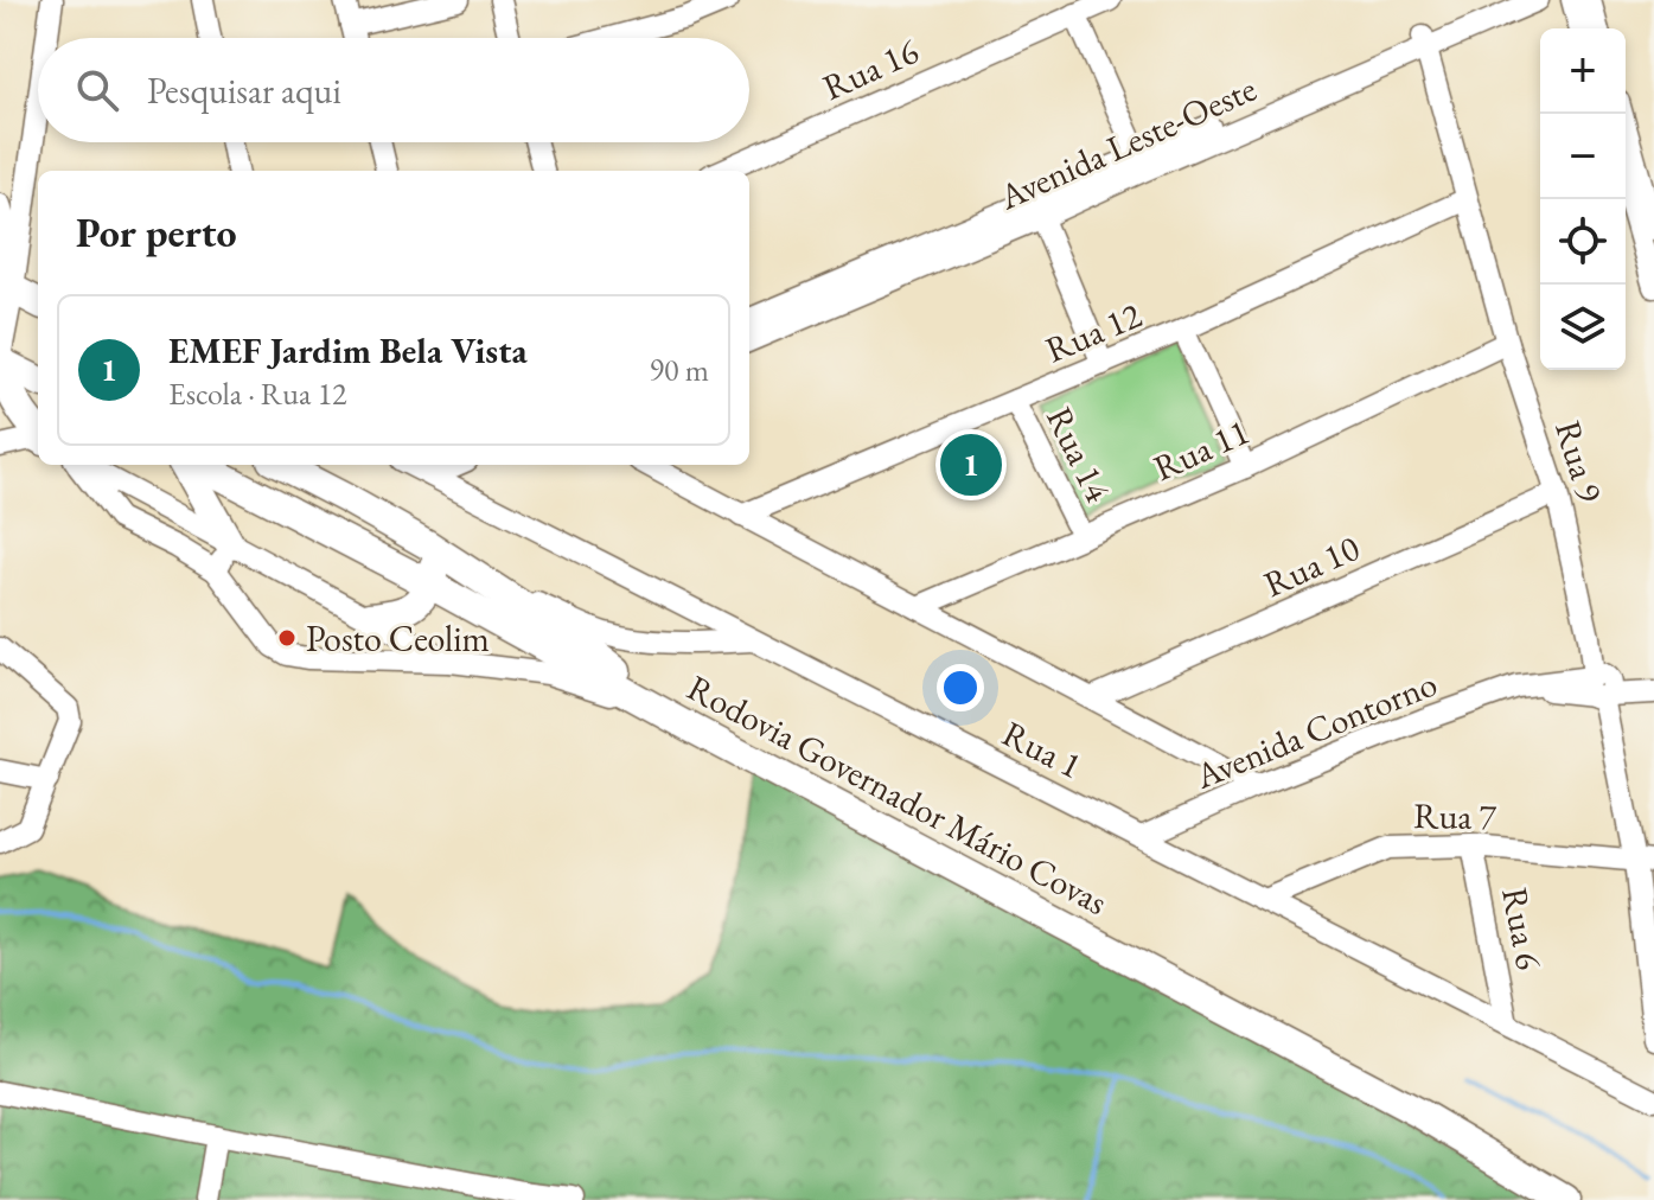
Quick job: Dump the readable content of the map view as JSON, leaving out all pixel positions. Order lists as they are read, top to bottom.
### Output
{
  "streets": {
    "main road": ["Rodovia Governador Mário Covas"],
    "street": [
      "Rua 16",
      "Avenida Leste-Oeste",
      "Rua 12",
      "Rua 11",
      "Rua 14",
      "Rua 9",
      "Rua 10",
      "Avenida Contorno",
      "Rua 1",
      "Rua 7",
      "Rua 6"
    ]
  },
  "crossings": [
    ["Avenida Leste-Oeste", "Rua 9"],
    ["Rua 12", "Rua 14"],
    ["Rua 12", "Rua 9"],
    ["Rua 11", "Rua 14"],
    ["Rua 11", "Rua 9"],
    ["Rua 9", "Rua 10"],
    ["Rua 9", "Avenida Contorno"],
    ["Rua 9", "Rua 7"],
    ["Avenida Contorno", "Rua 1"],
    ["Rua 1", "Rua 7"],
    ["Rua 1", "Rua 6"],
    ["Rua 7", "Rua 6"]
  ],
  "places": ["Posto Ceolim"],
  "page": {
    "map_buttons": ["+", "−"],
    "search": "Pesquisar aqui",
    "heading": "Por perto",
    "list": [
      {
        "mark": "1",
        "name": "EMEF Jardim Bela Vista",
        "note": "Escola · Rua 12",
        "value": "90 m"
      }
    ],
    "pins": "1"
  }
}
